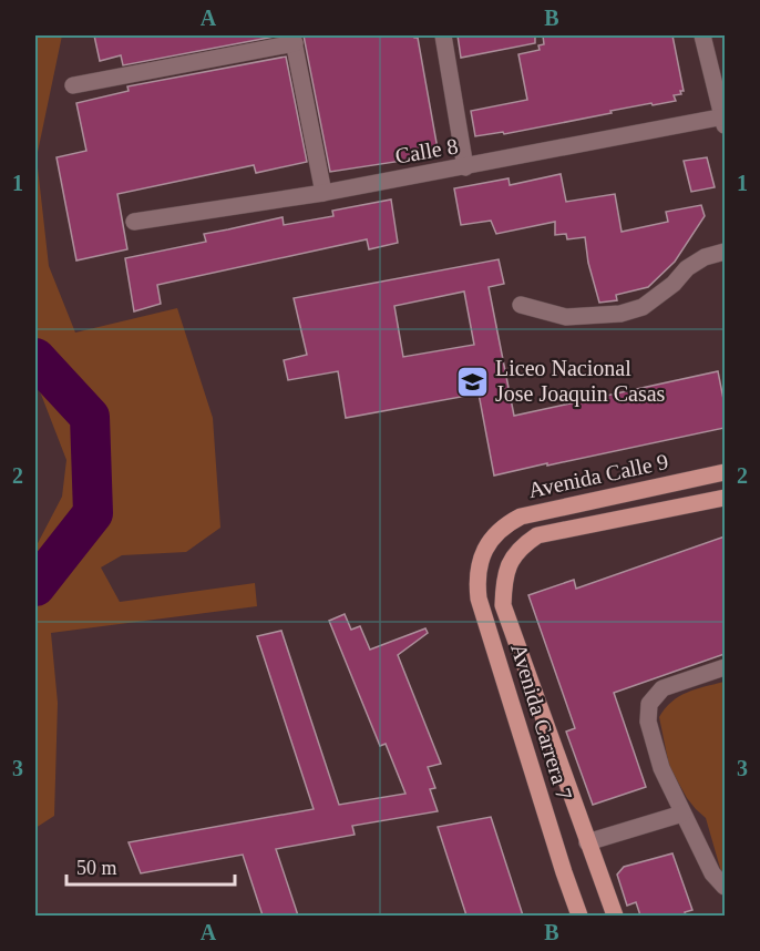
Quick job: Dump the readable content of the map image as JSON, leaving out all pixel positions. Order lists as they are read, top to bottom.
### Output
{
  "streets": {
    "main road": ["Avenida Calle 9", "Avenida Carrera 7"],
    "street": ["Calle 8"]
  },
  "crossings": [
    ["Avenida Calle 9", "Avenida Carrera 7"]
  ],
  "places": {
    "school or university": ["Liceo Nacional Jose Joaquin Casas"]
  },
  "scale_bar": "50 m",
  "grid": {
    "columns": ["A", "B"],
    "rows": ["1", "2", "3"]
  }
}
